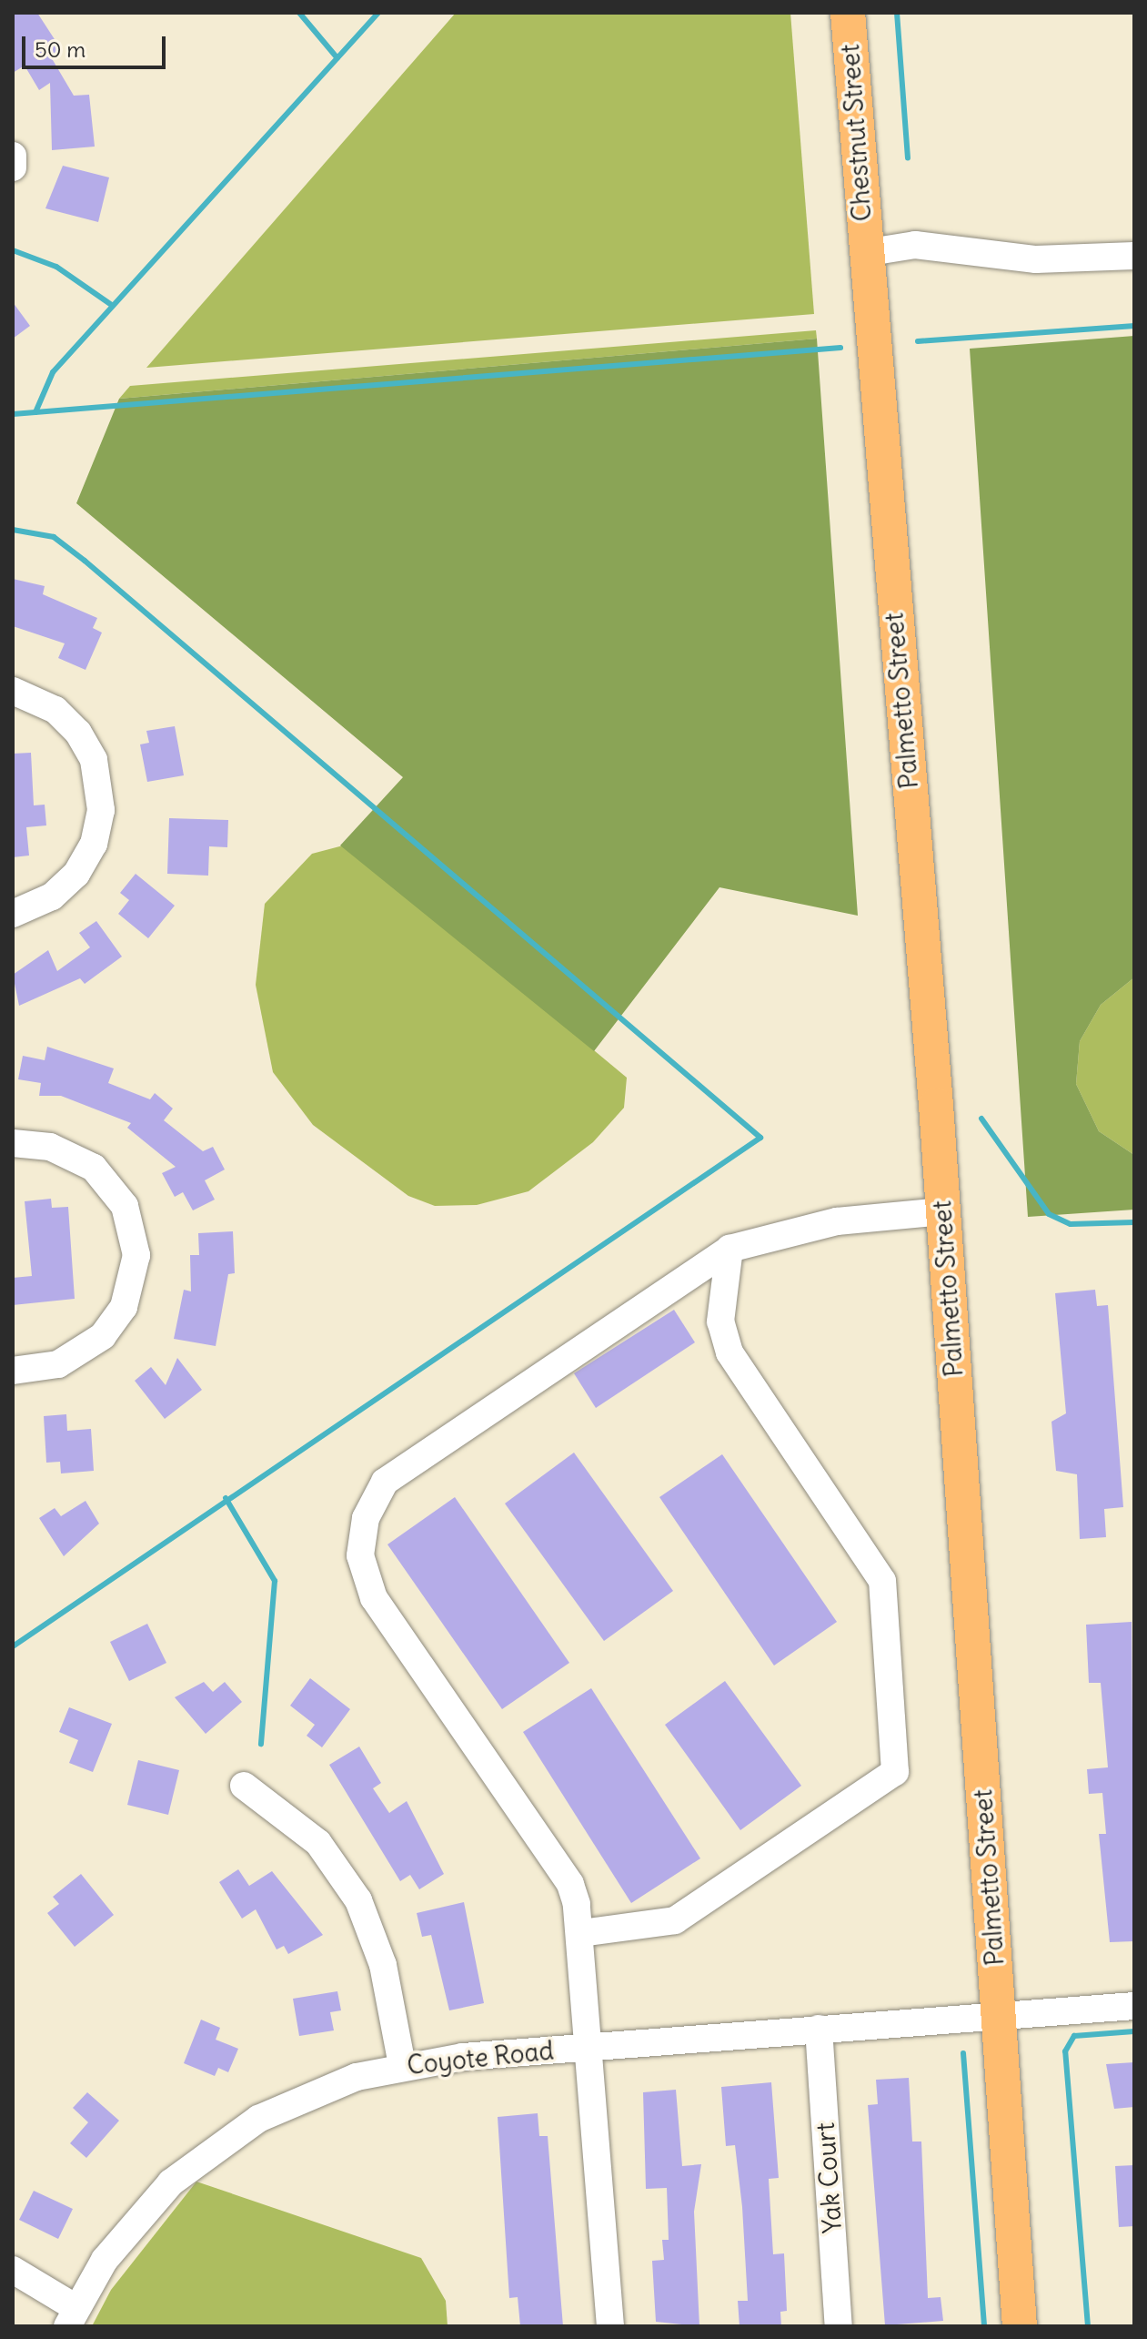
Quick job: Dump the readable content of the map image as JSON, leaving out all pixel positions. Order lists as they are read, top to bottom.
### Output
{
  "streets": {
    "main road": ["Chestnut Street", "Palmetto Street"],
    "street": ["Coyote Road", "Yak Court"]
  },
  "crossings": [
    ["Chestnut Street", "Palmetto Street"],
    ["Palmetto Street", "Coyote Road"],
    ["Coyote Road", "Yak Court"]
  ],
  "scale_bar": "50 m"
}
